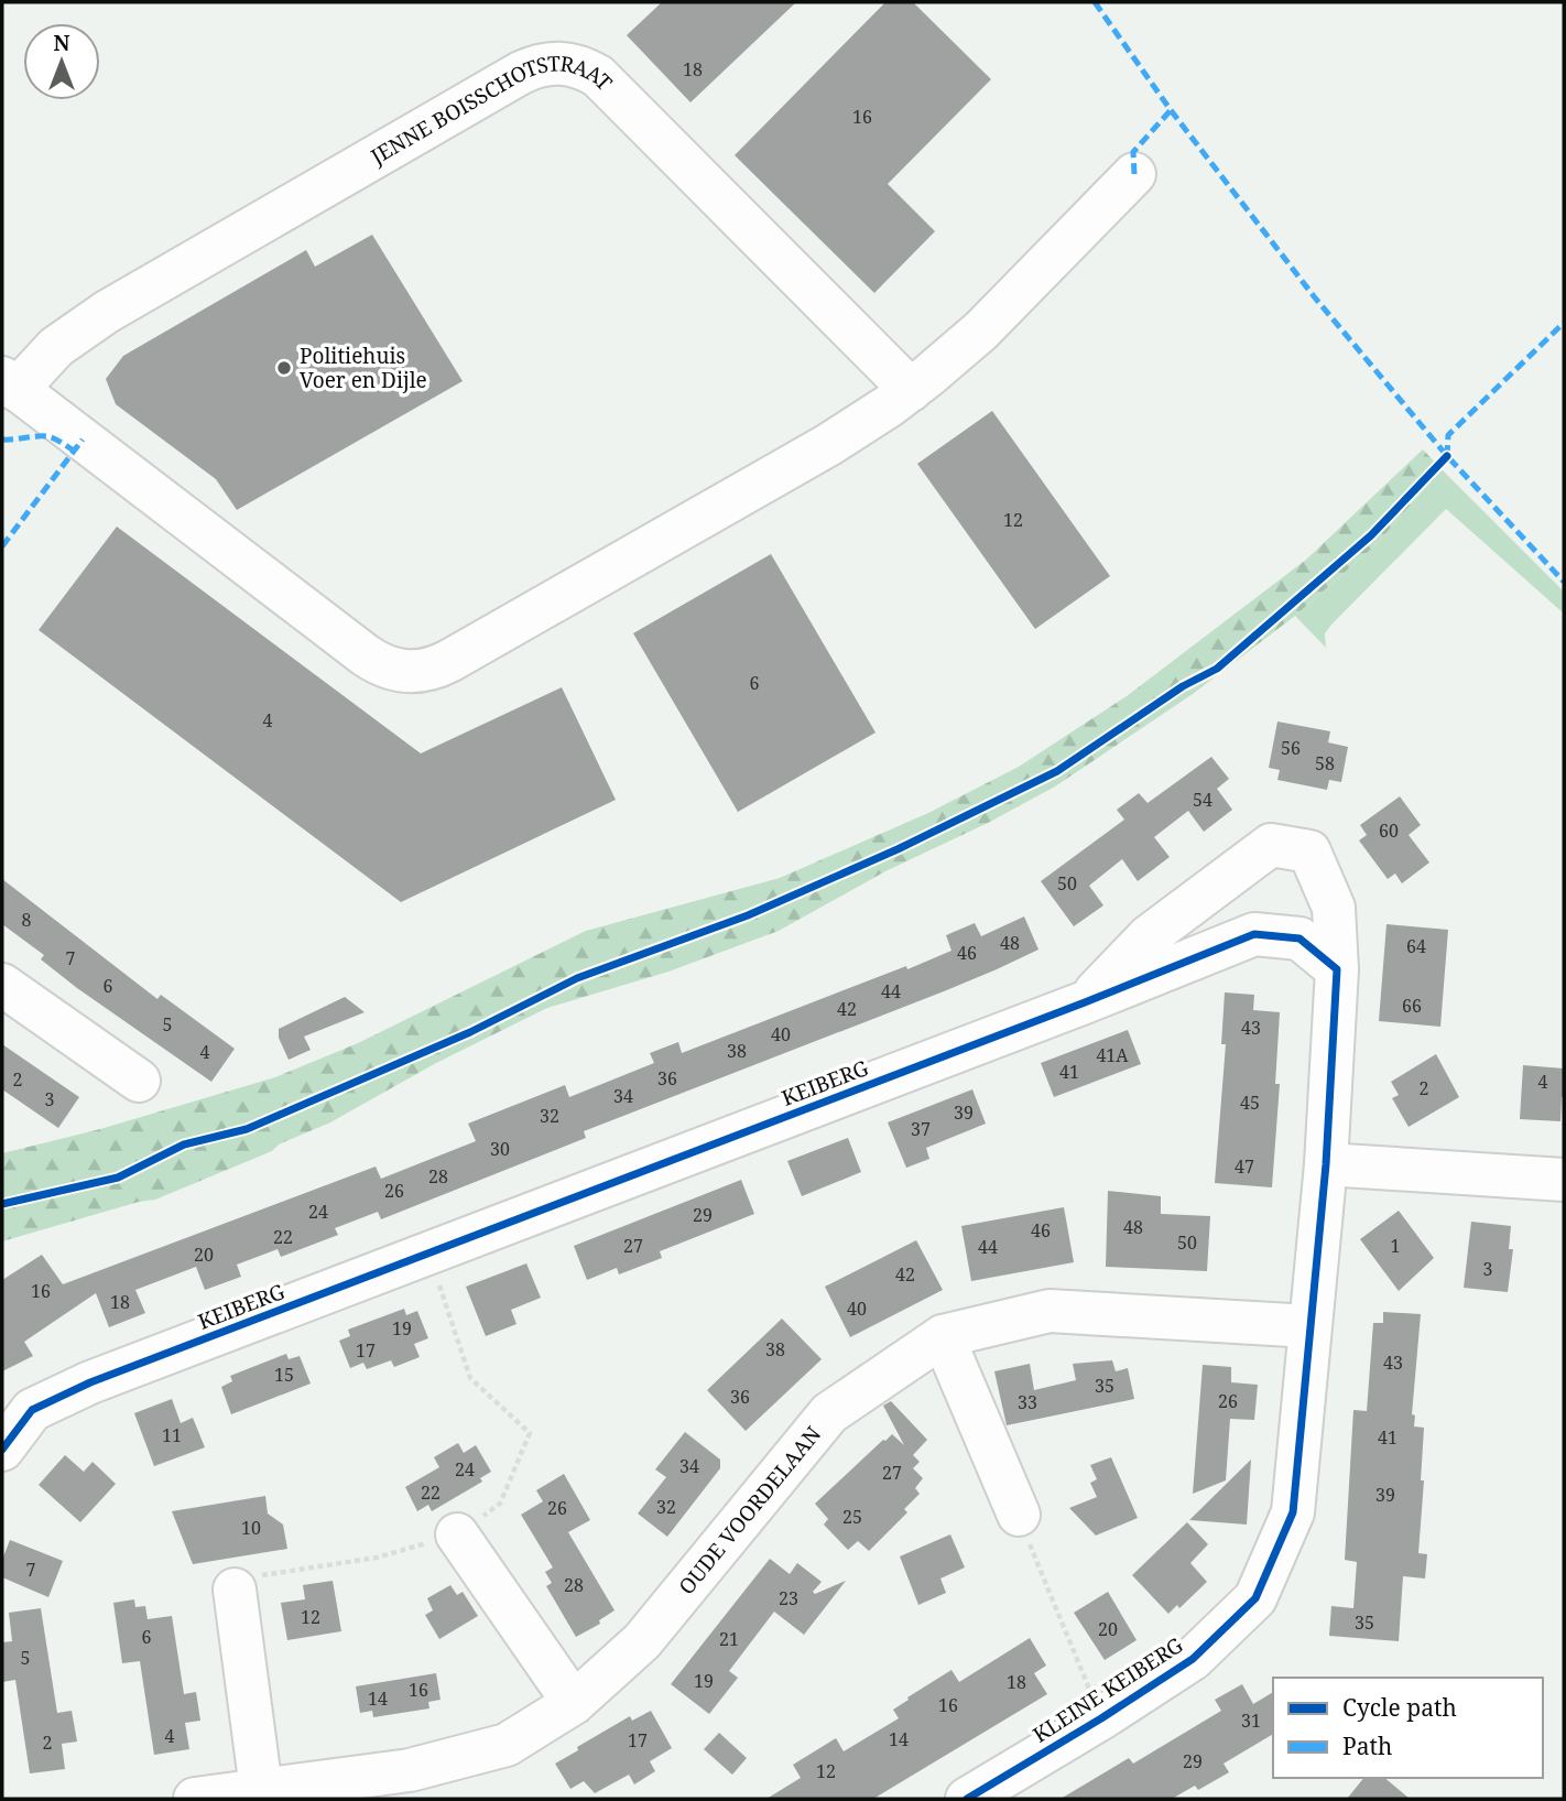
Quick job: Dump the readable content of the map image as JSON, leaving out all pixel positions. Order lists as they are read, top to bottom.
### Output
{
  "streets": {
    "street": [
      "JENNE BOISSCHOTSTRAAT",
      "KEIBERG",
      "OUDE VOORDELAAN",
      "KLEINE KEIBERG"
    ]
  },
  "crossings": [
    ["KEIBERG", "OUDE VOORDELAAN"],
    ["KEIBERG", "KLEINE KEIBERG"],
    ["OUDE VOORDELAAN", "KLEINE KEIBERG"]
  ],
  "places": ["Politiehuis Voer en Dijle"],
  "house_numbers": [
    "18",
    "16",
    "12",
    "6",
    "4",
    "56",
    "58",
    "54",
    "60",
    "50",
    "8",
    "48",
    "64",
    "46",
    "7",
    "6",
    "44",
    "66",
    "42",
    "5",
    "43",
    "40",
    "38",
    "4",
    "41A",
    "41",
    "36",
    "2",
    "4",
    "2",
    "34",
    "3",
    "45",
    "39",
    "32",
    "37",
    "30",
    "47",
    "28",
    "26",
    "24",
    "29",
    "48",
    "46",
    "22",
    "50",
    "27",
    "1",
    "44",
    "20",
    "3",
    "42",
    "16",
    "18",
    "40",
    "19",
    "38",
    "17",
    "43",
    "15",
    "35",
    "36",
    "26",
    "33",
    "11",
    "41",
    "34",
    "24",
    "27",
    "22",
    "39",
    "32",
    "26",
    "25",
    "10",
    "7",
    "28",
    "23",
    "12",
    "35",
    "20",
    "6",
    "21",
    "5",
    "19",
    "18",
    "16",
    "14",
    "16",
    "31",
    "4",
    "14",
    "17",
    "2",
    "29",
    "12"
  ],
  "legend": ["Cycle path", "Path"],
  "north": "top"
}
